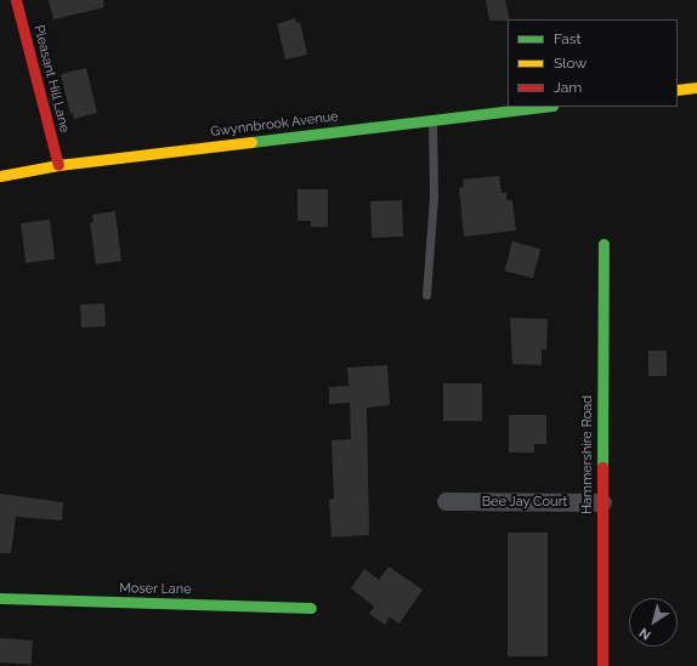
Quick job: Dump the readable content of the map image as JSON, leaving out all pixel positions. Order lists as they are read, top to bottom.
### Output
{
  "streets": {
    "street": [
      "Pleasant Hill Lane",
      "Gwynnbrook Avenue",
      "Hammershire Road",
      "Bee Jay Court",
      "Moser Lane"
    ]
  },
  "crossings": [
    ["Pleasant Hill Lane", "Gwynnbrook Avenue"],
    ["Hammershire Road", "Bee Jay Court"]
  ],
  "legend": ["Fast", "Slow", "Jam"],
  "north": "bottom left"
}
